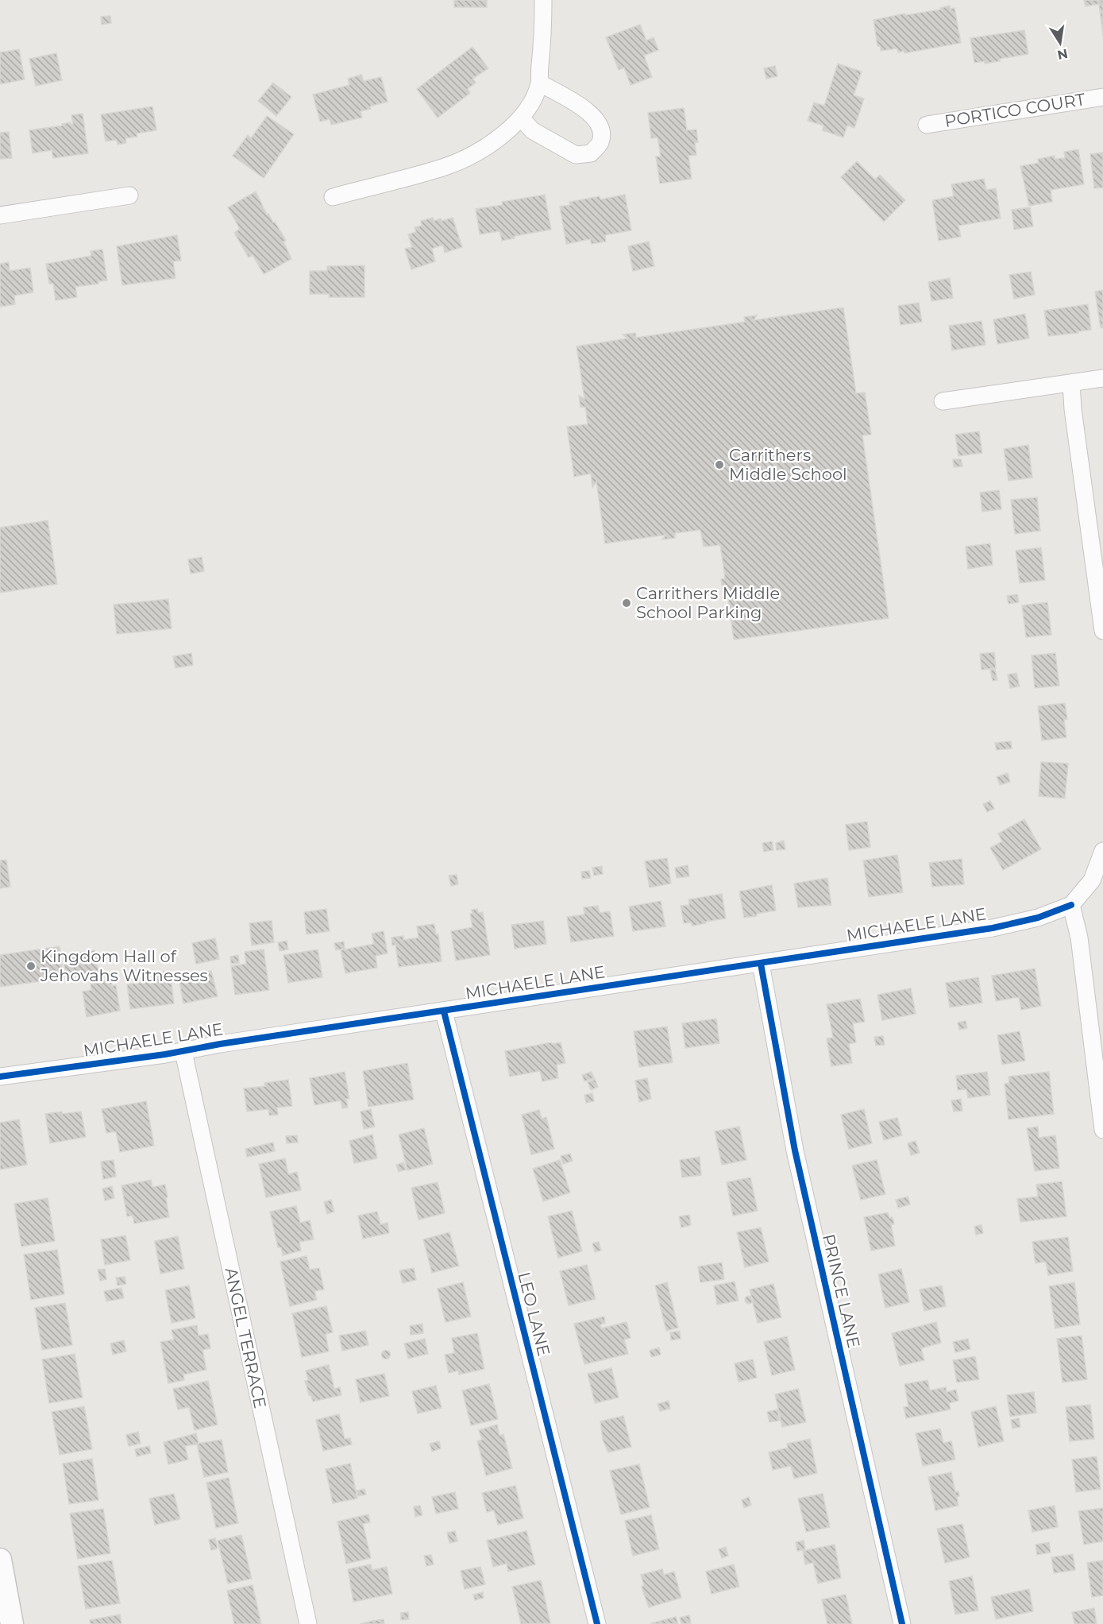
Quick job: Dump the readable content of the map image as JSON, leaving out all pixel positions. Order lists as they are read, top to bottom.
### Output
{
  "streets": {
    "street": [
      "PORTICO COURT",
      "MICHAELE LANE",
      "PRINCE LANE",
      "LEO LANE",
      "ANGEL TERRACE"
    ]
  },
  "crossings": [
    ["MICHAELE LANE", "PRINCE LANE"],
    ["MICHAELE LANE", "LEO LANE"],
    ["MICHAELE LANE", "ANGEL TERRACE"]
  ],
  "places": ["Carrithers Middle School", "Carrithers Middle School Parking", "Kingdom Hall of Jehovahs Witnesses"],
  "north": "bottom"
}
